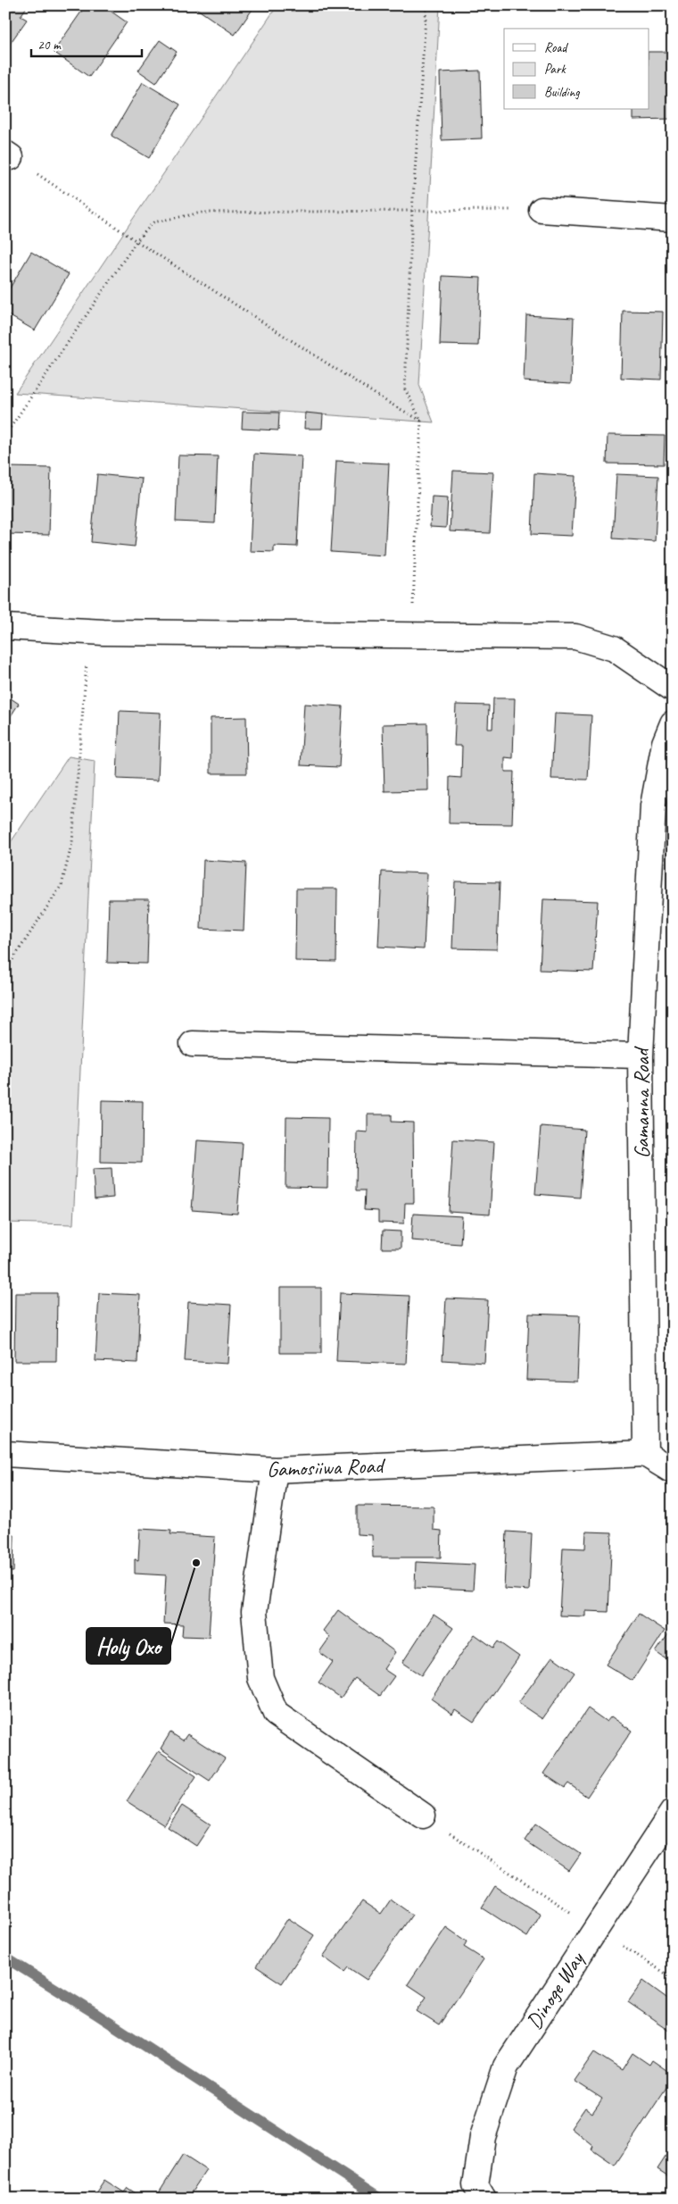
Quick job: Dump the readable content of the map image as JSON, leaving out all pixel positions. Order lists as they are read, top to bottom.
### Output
{
  "streets": {
    "street": ["Gamanna Road", "Gamosiiwa Road", "Dinoge Way"]
  },
  "crossings": [
    ["Gamanna Road", "Gamosiiwa Road"]
  ],
  "places": ["Holy Oxo"],
  "legend": ["Road", "Park", "Building"],
  "scale_bar": "20 m"
}
